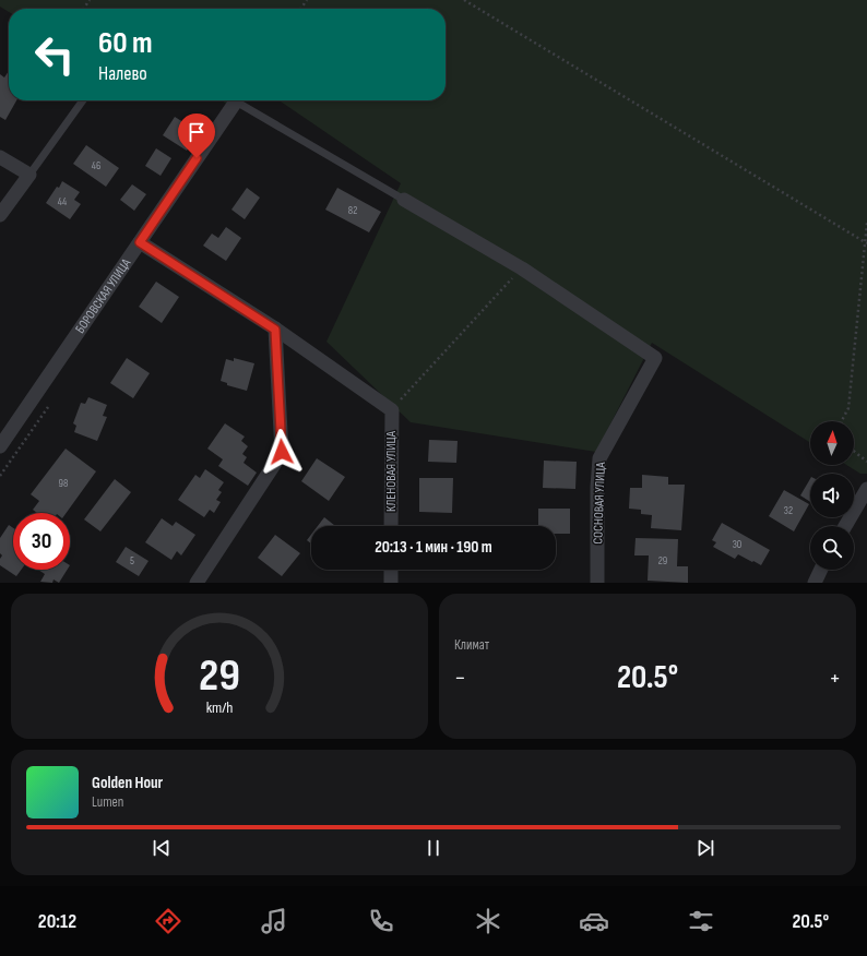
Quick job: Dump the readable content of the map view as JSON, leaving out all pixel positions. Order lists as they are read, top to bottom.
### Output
{
  "streets": {
    "street": ["БОРОВСКАЯ УЛИЦА", "КЛЕНОВАЯ УЛИЦА", "СОСНОВАЯ УЛИЦА"]
  },
  "house_numbers": [
    "46",
    "44",
    "82",
    "98",
    "32",
    "30",
    "5",
    "29"
  ],
  "north": "top",
  "page": {
    "turn": ["60 m", "Налево"],
    "limit": "30",
    "trip": "20:13 · 1 мин · 190 m",
    "tile": "Климат",
    "heat": ["−", "20.5°", "+"],
    "song": ["Golden Hour", "Lumen"],
    "tabs": ["20:12", "20.5°"],
    "gauge": ["29", "km/h"]
  }
}
